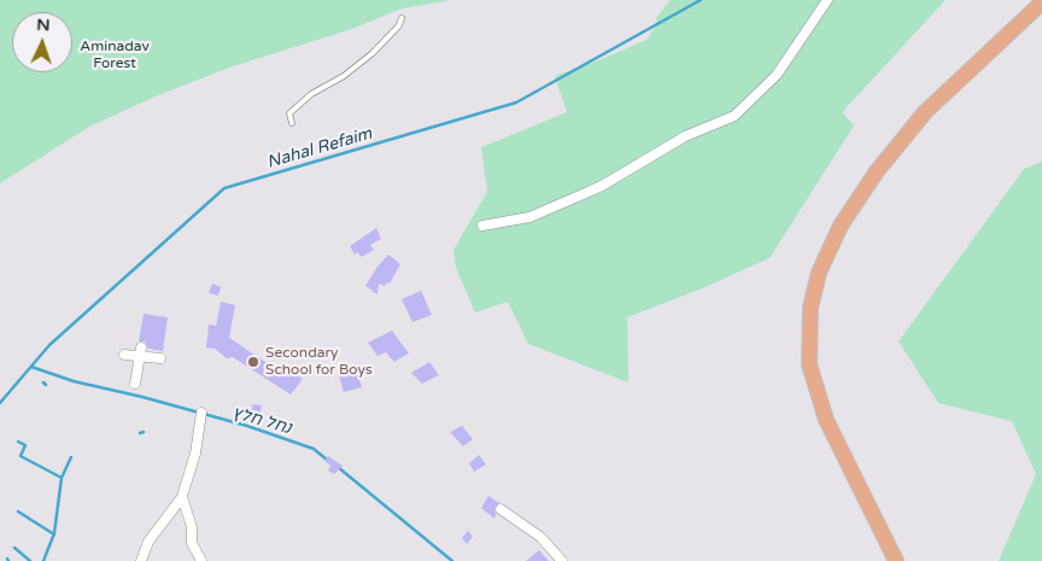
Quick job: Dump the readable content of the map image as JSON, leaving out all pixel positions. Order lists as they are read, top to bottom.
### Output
{
  "water": ["Nahal Refaim", "נחל חלץ"],
  "parks": ["Aminadav Forest"],
  "places": ["Secondary School for Boys"],
  "north": "top"
}
